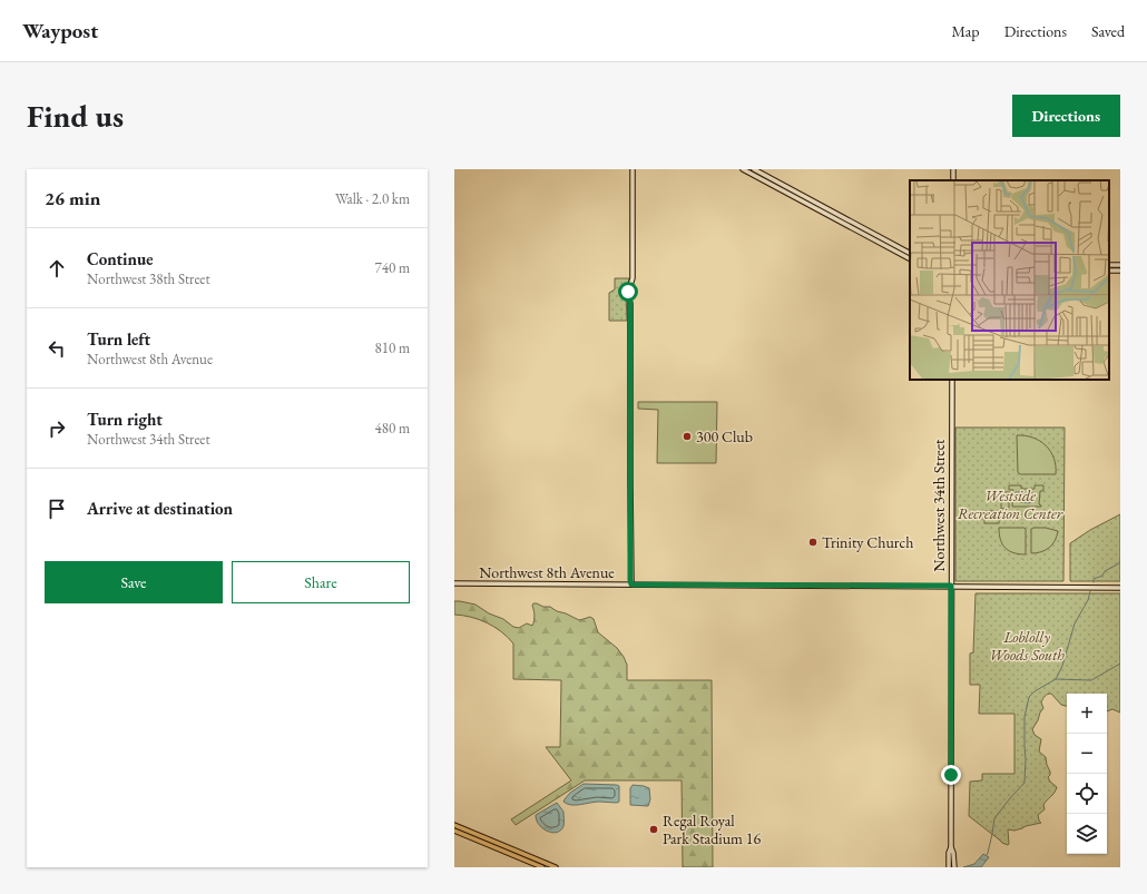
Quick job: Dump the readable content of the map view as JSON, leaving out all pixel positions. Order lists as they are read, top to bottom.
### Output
{
  "streets": {
    "street": ["Northwest 34th Street", "Northwest 8th Avenue"]
  },
  "crossings": [
    ["Northwest 34th Street", "Northwest 8th Avenue"]
  ],
  "parks": ["Westside Recreation Center", "Loblolly Woods South"],
  "places": ["300 Club", "Trinity Church", "Regal Royal Park Stadium 16"],
  "page": {
    "header": "Waypost",
    "nav": ["Map", "Directions", "Saved"],
    "buttons": [
      "Directions",
      ["Save", "Share"]
    ],
    "title": "Find us",
    "heading": ["26 min", "Walk · 2.0 km"],
    "list": [
      ["Continue", "Northwest 38th Street", "740 m"],
      ["Turn left", "Northwest 8th Avenue", "810 m"],
      ["Turn right", "Northwest 34th Street", "480 m"],
      "Arrive at destination"
    ],
    "map_buttons": ["+", "−"]
  }
}
